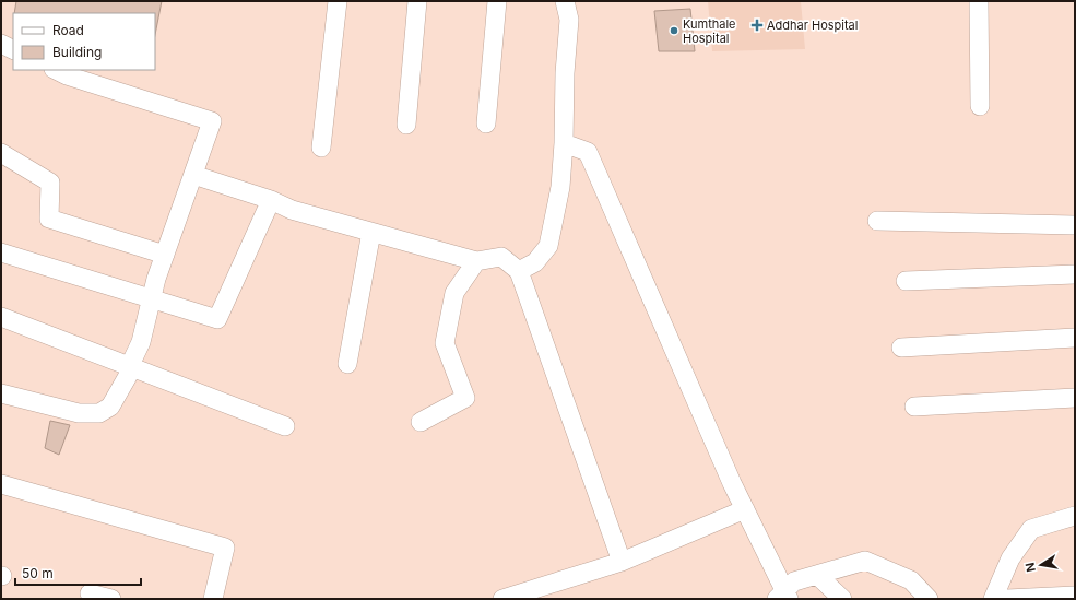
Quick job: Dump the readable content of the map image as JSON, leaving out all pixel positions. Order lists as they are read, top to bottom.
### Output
{
  "places": {
    "health": ["Addhar Hospital"],
    "other": ["Kumthale Hospital"]
  },
  "legend": ["Road", "Building"],
  "scale_bar": "50 m",
  "north": "left"
}
